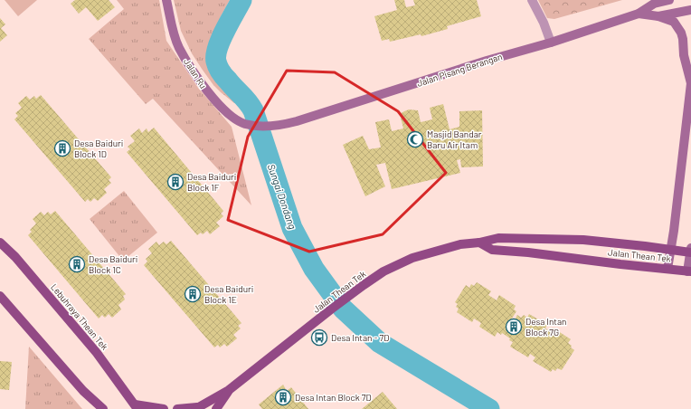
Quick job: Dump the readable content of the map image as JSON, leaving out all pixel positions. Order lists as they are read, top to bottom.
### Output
{
  "streets": {
    "main road": ["Jalan Thean Tek", "Lebuhraya Thean Tek"],
    "street": ["Jalan Pisang Berangan", "Jalan Ru"]
  },
  "crossings": [
    ["Jalan Pisang Berangan", "Jalan Ru"]
  ],
  "water": ["Sungai Dondang"],
  "places": {
    "mosque": ["Masjid Bandar Baru Air Itam"],
    "building": [
      "Desa Baiduri Block 1D",
      "Desa Baiduri Block 1F",
      "Desa Baiduri Block 1C",
      "Desa Baiduri Block 1E",
      "Desa Intan Block 7G",
      "Desa Intan Block 7D"
    ],
    "bus stop": ["Desa Intan - 7D"]
  }
}
